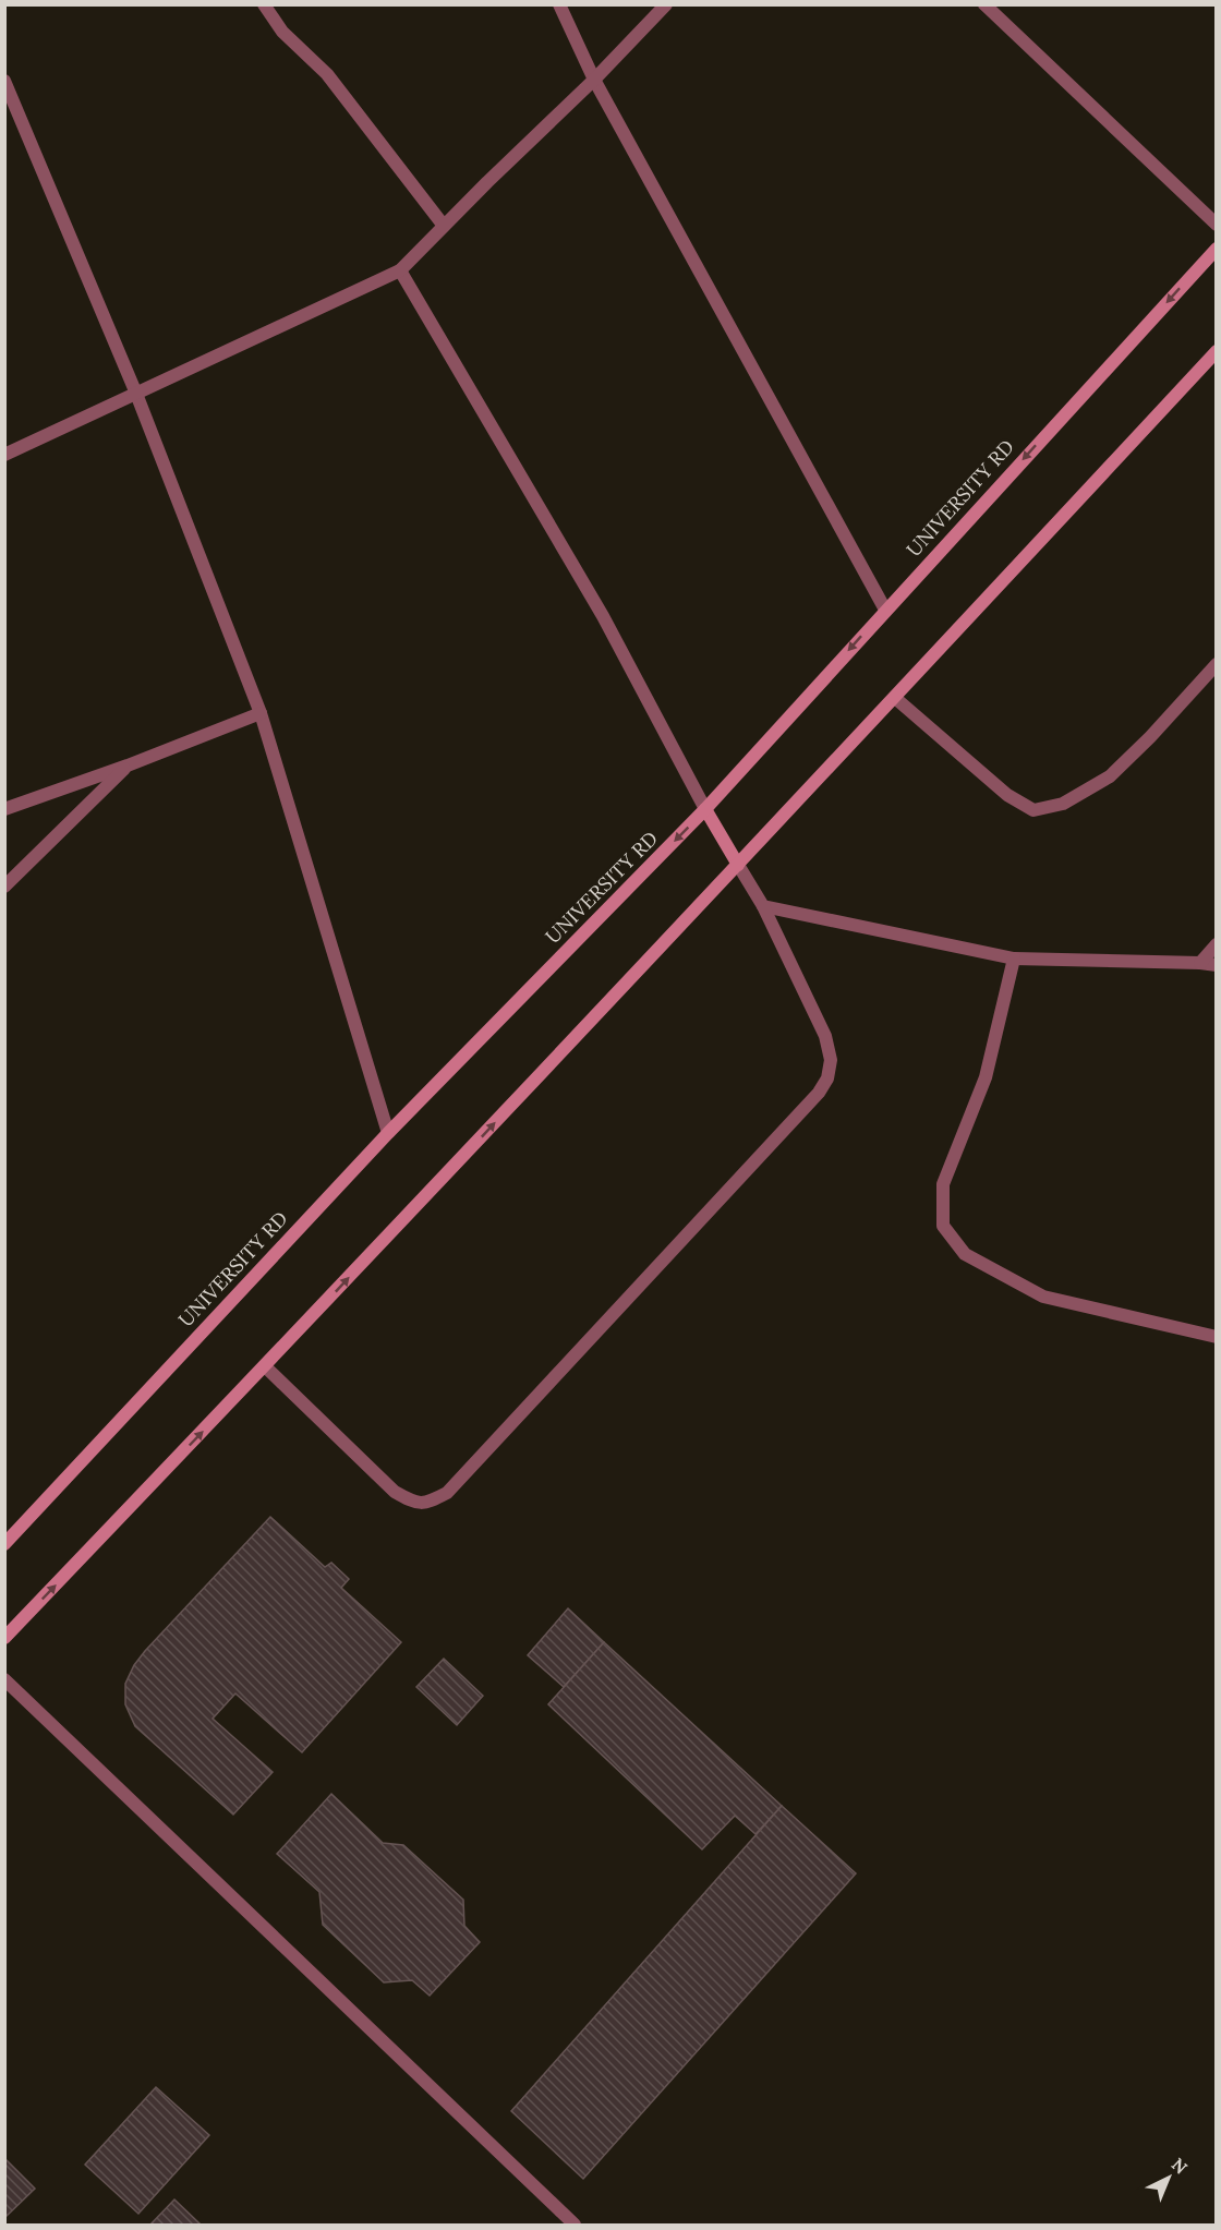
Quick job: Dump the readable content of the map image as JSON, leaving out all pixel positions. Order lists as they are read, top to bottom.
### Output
{
  "streets": {
    "street": ["UNIVERSITY RD"]
  },
  "north": "top right"
}
